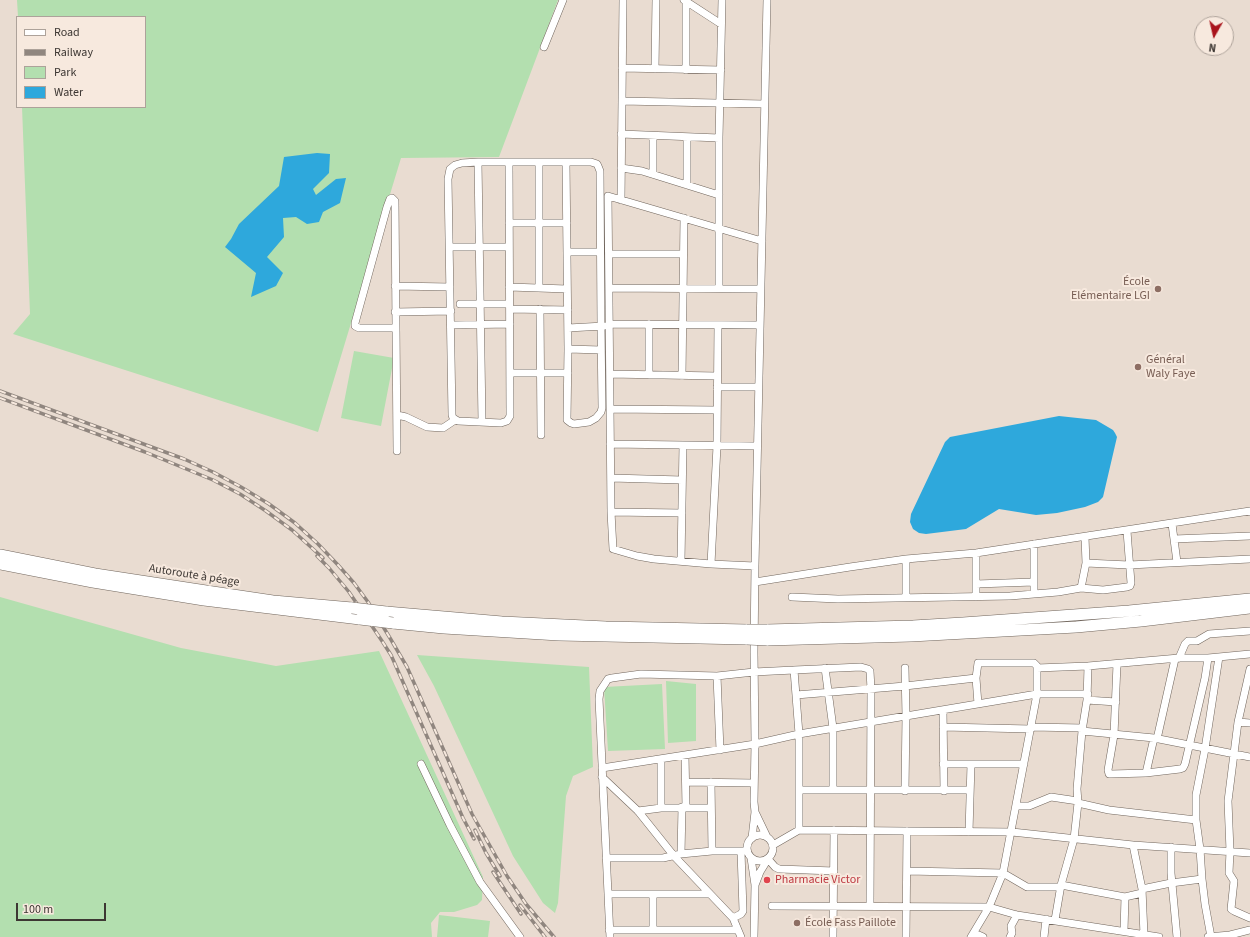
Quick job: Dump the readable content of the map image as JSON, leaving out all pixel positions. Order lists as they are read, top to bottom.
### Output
{
  "streets": {
    "highway": ["Autoroute à péage"]
  },
  "places": [
    "École Elémentaire LGI",
    "Général Waly Faye",
    "Pharmacie Victor",
    "École Fass Paillote"
  ],
  "legend": [
    "Road",
    "Railway",
    "Park",
    "Water"
  ],
  "scale_bar": "100 m",
  "north": "bottom"
}
